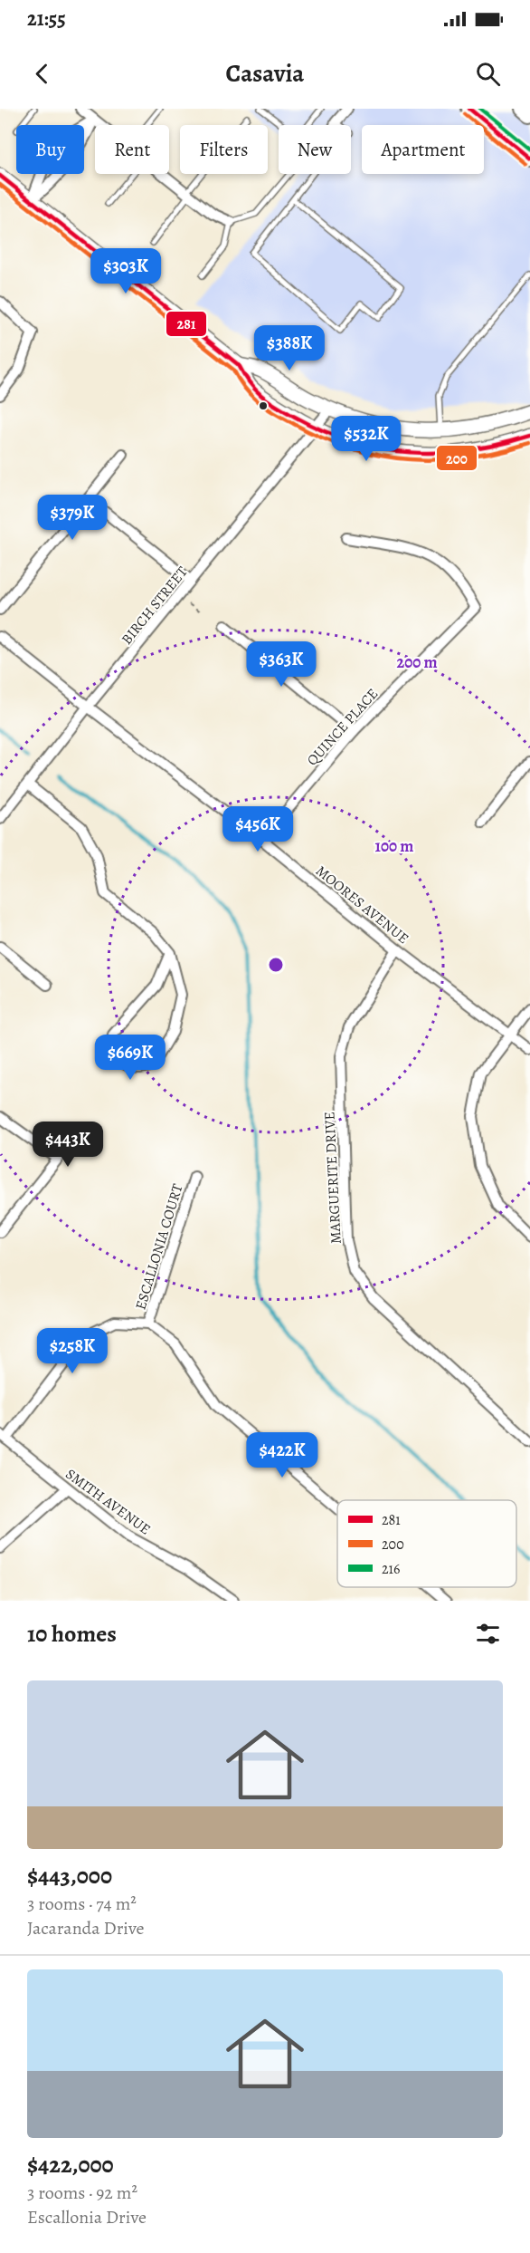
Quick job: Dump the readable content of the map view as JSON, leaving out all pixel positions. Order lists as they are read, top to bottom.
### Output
{
  "streets": {
    "street": [
      "BIRCH STREET",
      "QUINCE PLACE",
      "MOORES AVENUE",
      "MARGUERITE DRIVE",
      "ESCALLONIA COURT",
      "SMITH AVENUE"
    ]
  },
  "crossings": [
    ["BIRCH STREET", "MOORES AVENUE"],
    ["QUINCE PLACE", "MOORES AVENUE"],
    ["MOORES AVENUE", "MARGUERITE DRIVE"]
  ],
  "lines": ["transit line 281", "transit line 216", "transit line 200"],
  "legend": ["281", "200", "216"],
  "page": {
    "status": "21:55",
    "header": "Casavia",
    "chip": [
      "Buy",
      "Rent",
      "Filters",
      "New",
      "Apartment"
    ],
    "price": [
      "$303K",
      "$388K",
      "$532K",
      "$379K",
      "$363K",
      "$456K",
      "$669K",
      "$443K",
      "$258K",
      "$422K"
    ],
    "heading": "10 homes",
    "list": [
      {
        "name": "$443,000",
        "note": "3 rooms · 74 m² · Jacaranda Drive"
      },
      {
        "name": "$422,000",
        "note": "3 rooms · 92 m² · Escallonia Drive"
      }
    ]
  },
  "rings": ["200 m", "100 m"]
}
